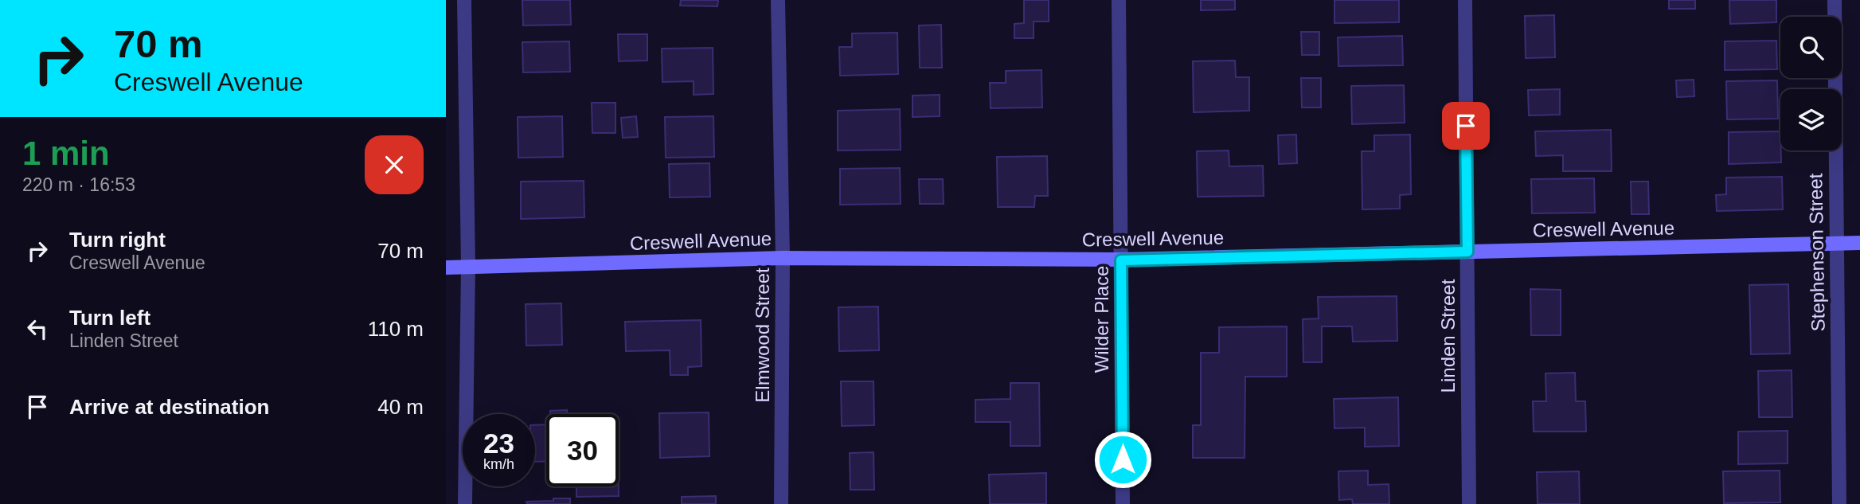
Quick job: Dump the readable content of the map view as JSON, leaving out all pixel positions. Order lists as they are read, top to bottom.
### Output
{
  "streets": {
    "street": [
      "Creswell Avenue",
      "Stephenson Street",
      "Wilder Place",
      "Elmwood Street",
      "Linden Street"
    ]
  },
  "crossings": [
    ["Creswell Avenue", "Stephenson Street"],
    ["Creswell Avenue", "Wilder Place"],
    ["Creswell Avenue", "Elmwood Street"],
    ["Creswell Avenue", "Linden Street"]
  ],
  "page": {
    "turn": ["70 m", "Creswell Avenue"],
    "heading": ["1 min", "220 m · 16:53"],
    "list": [
      {
        "name": "Turn right",
        "note": "Creswell Avenue",
        "value": "70 m"
      },
      {
        "name": "Turn left",
        "note": "Linden Street",
        "value": "110 m"
      },
      {
        "name": "Arrive at destination",
        "value": "40 m"
      }
    ],
    "speed": "23 km/h",
    "limit": "30"
  }
}
